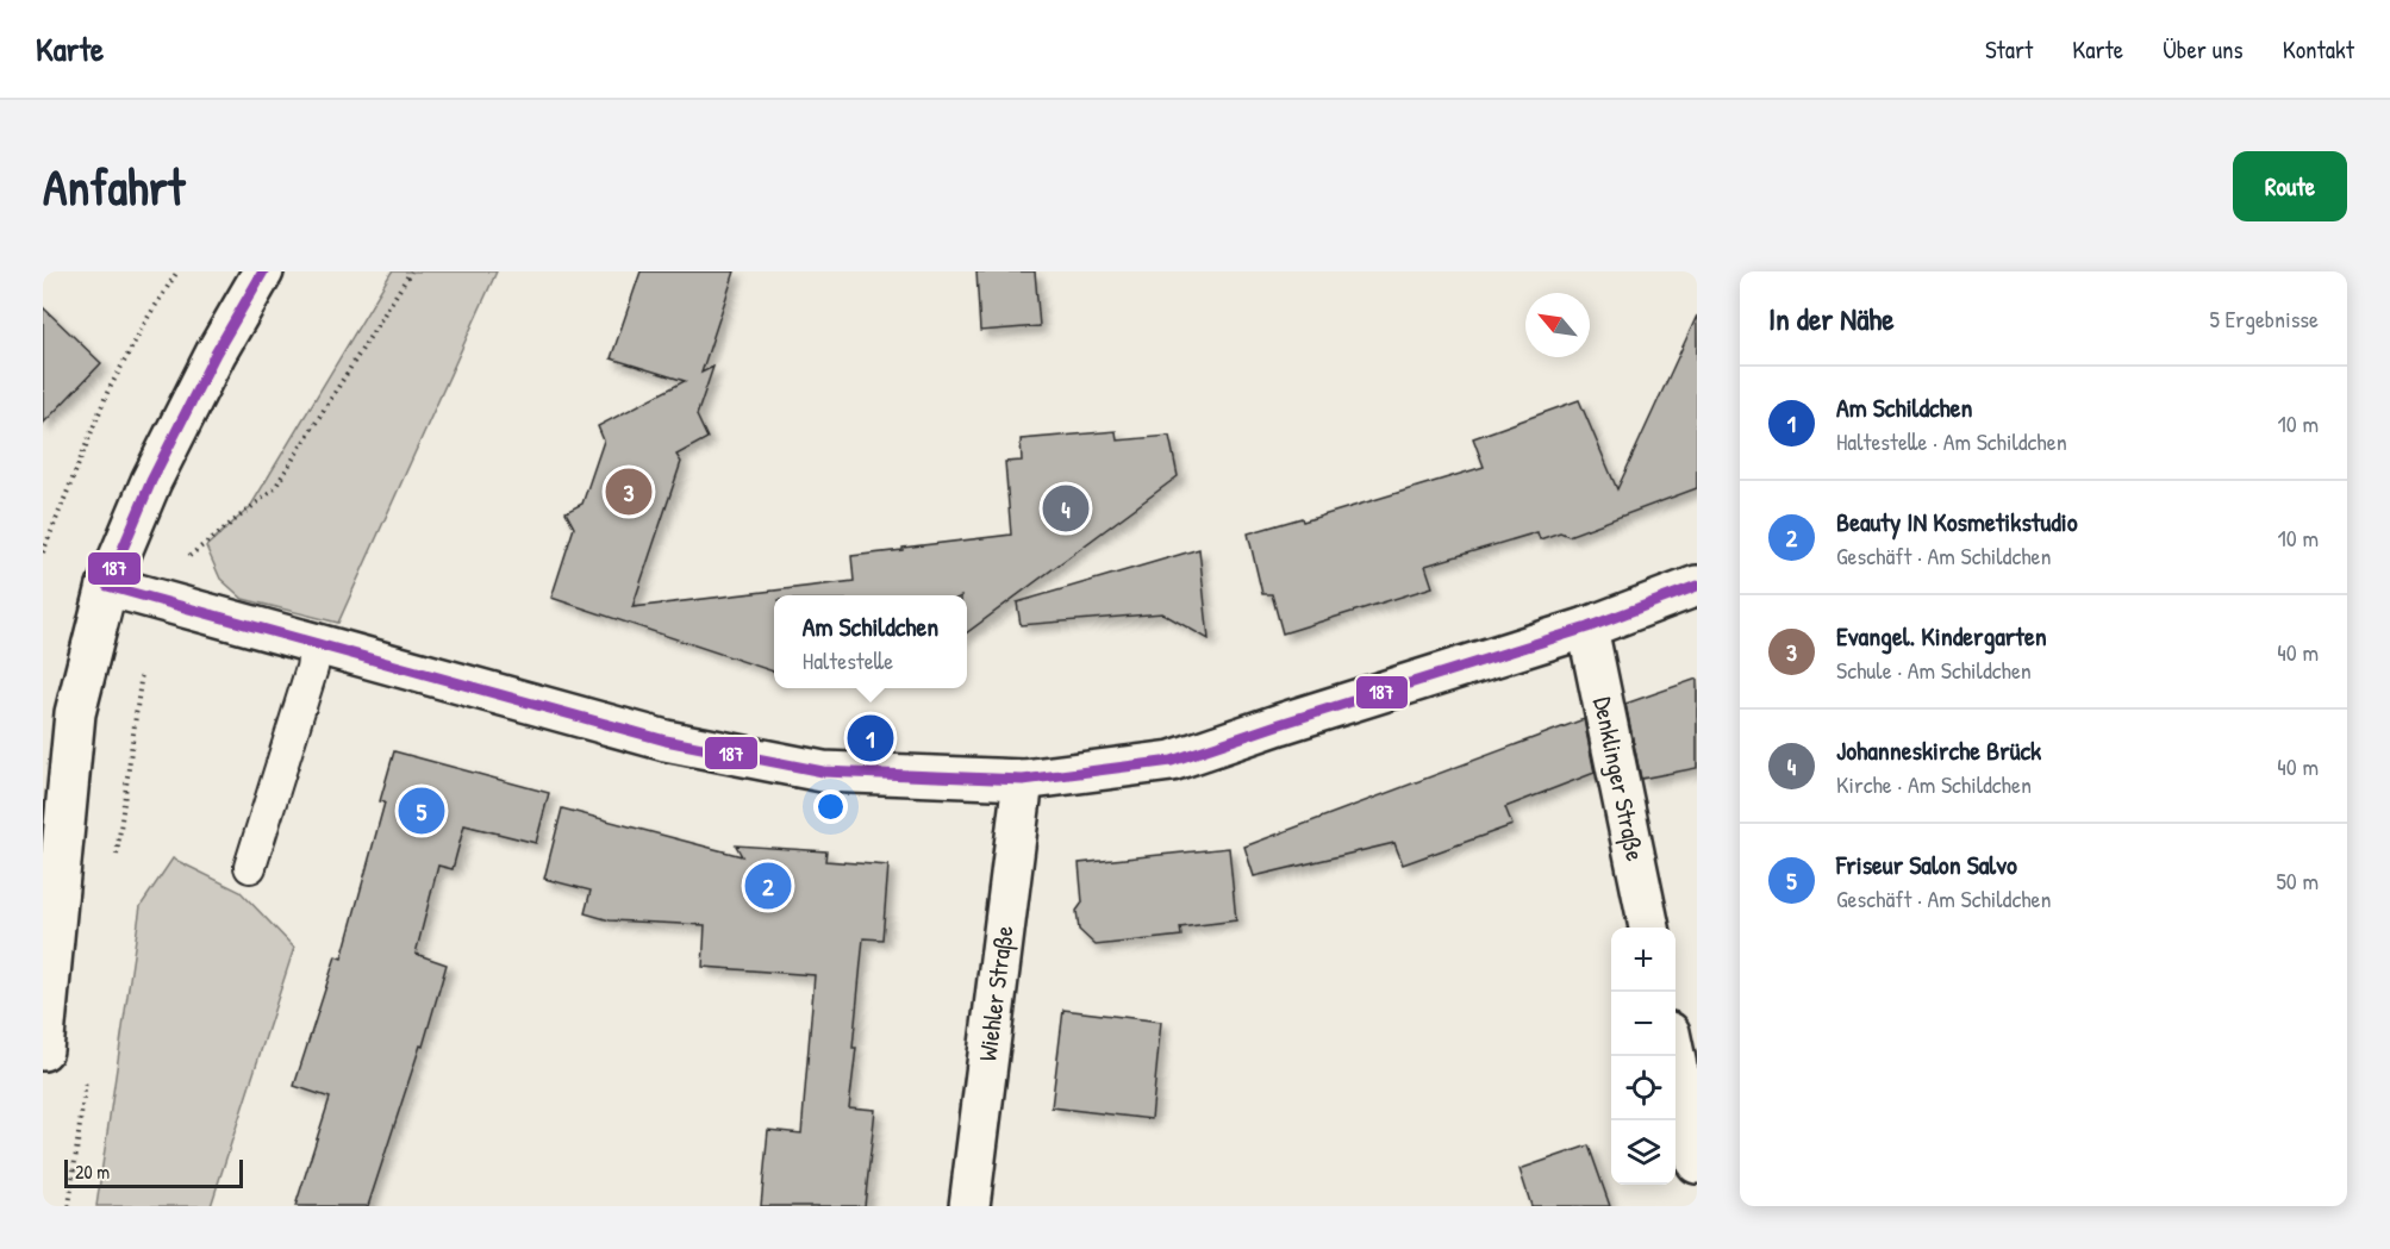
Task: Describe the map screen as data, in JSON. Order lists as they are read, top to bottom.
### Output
{
  "streets": {
    "street": ["Denklinger Straße", "Wiehler Straße"]
  },
  "lines": ["transit line 187"],
  "scale_bar": "20 m",
  "north": "top left",
  "page": {
    "header": "Karte",
    "nav": [
      "Start",
      "Karte",
      "Über uns",
      "Kontakt"
    ],
    "buttons": "Route",
    "title": "Anfahrt",
    "heading": ["In der Nähe", "5 Ergebnisse"],
    "list": [
      {
        "mark": "1",
        "name": "Am Schildchen",
        "note": "Haltestelle · Am Schildchen",
        "value": "10 m"
      },
      {
        "mark": "2",
        "name": "Beauty IN Kosmetikstudio",
        "note": "Geschäft · Am Schildchen",
        "value": "10 m"
      },
      {
        "mark": "3",
        "name": "Evangel. Kindergarten",
        "note": "Schule · Am Schildchen",
        "value": "40 m"
      },
      {
        "mark": "4",
        "name": "Johanneskirche Brück",
        "note": "Kirche · Am Schildchen",
        "value": "40 m"
      },
      {
        "mark": "5",
        "name": "Friseur Salon Salvo",
        "note": "Geschäft · Am Schildchen",
        "value": "50 m"
      }
    ],
    "pins": [
      "3",
      "4",
      "1",
      "5",
      "2"
    ],
    "popup": ["Am Schildchen", "Haltestelle"],
    "map_buttons": ["+", "−"],
    "scale": "20 m"
  }
}
